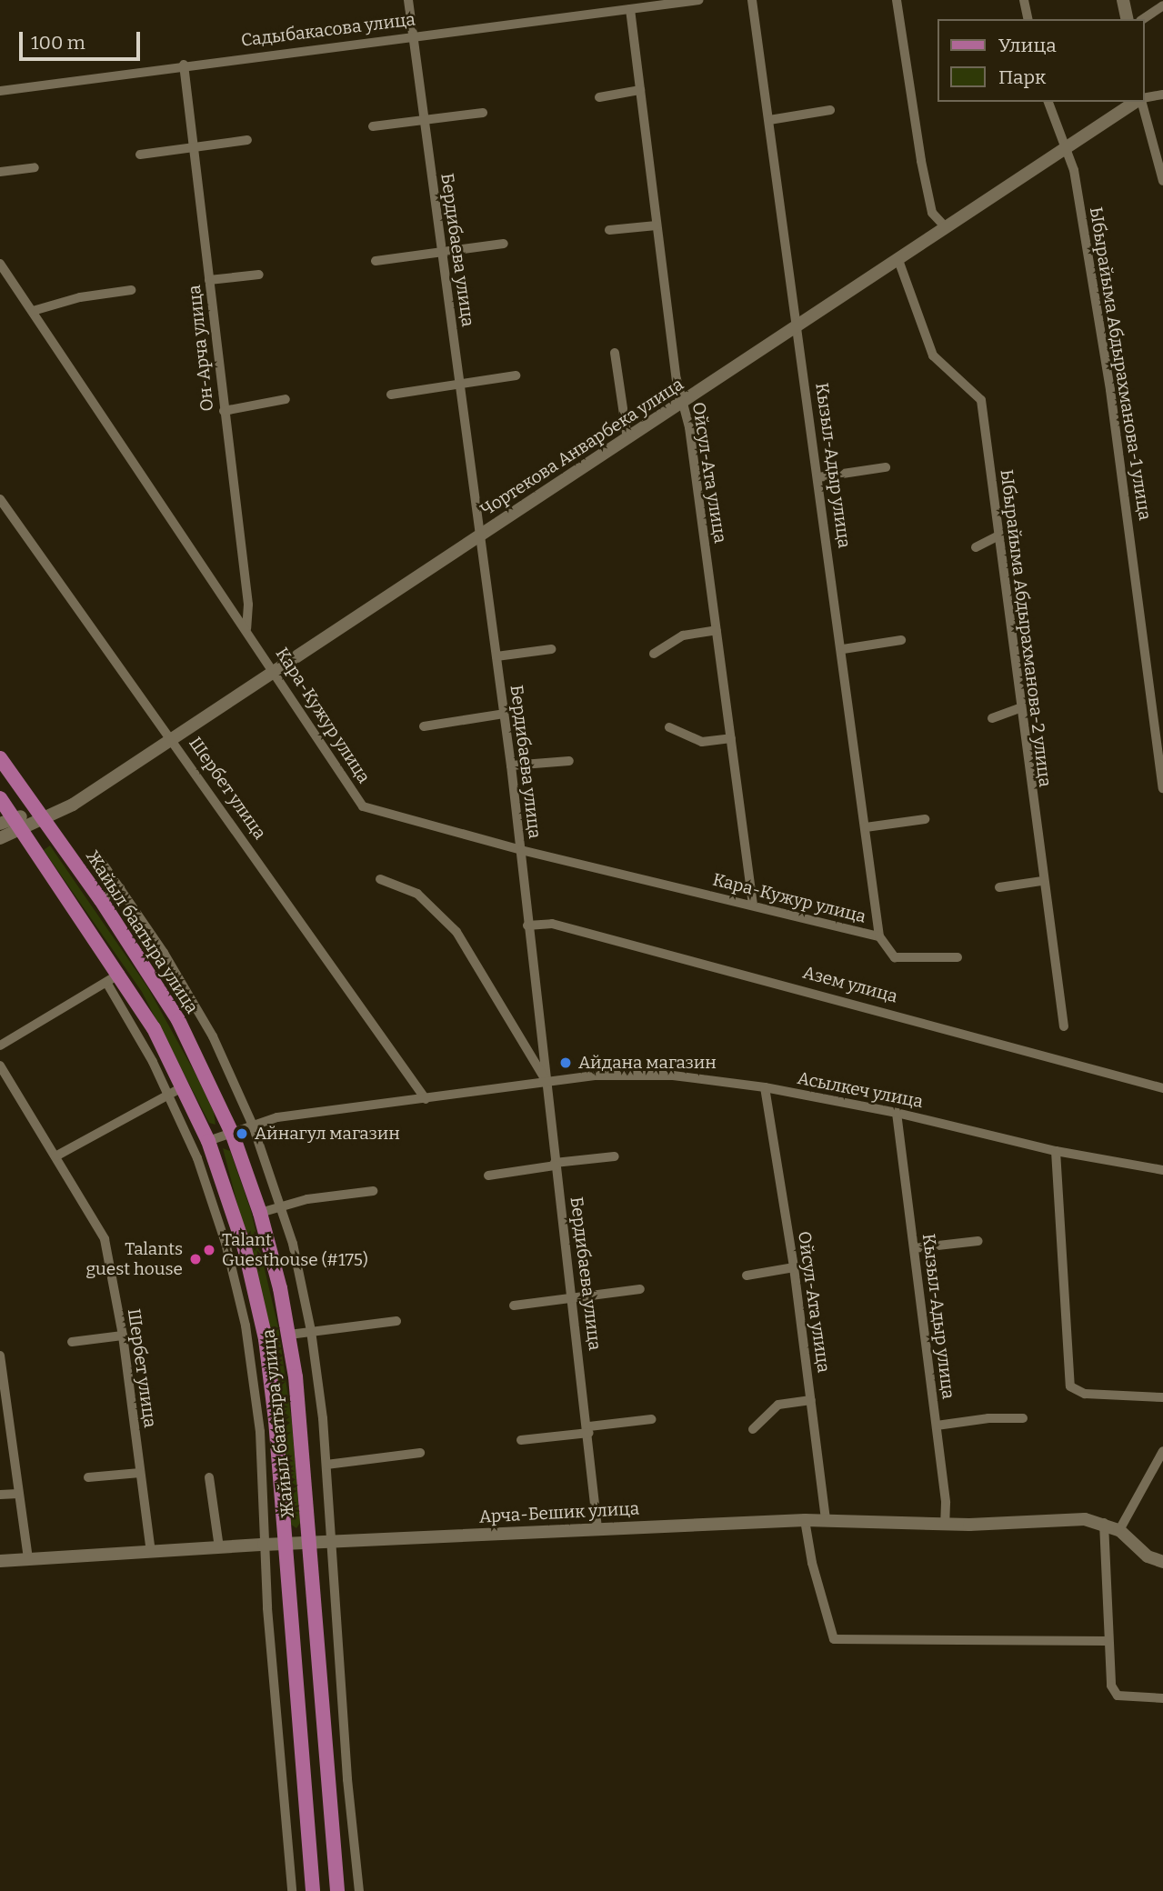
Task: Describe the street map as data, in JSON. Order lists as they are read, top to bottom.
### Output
{
  "streets": {
    "main road": ["Жайыл баатыра улица"],
    "street": [
      "Садыбакасова улица",
      "Бердибаева улица",
      "Он-Арча улица",
      "Ыбырайыма Абдырахманова-1 улица",
      "Чортекова Анварбека улица",
      "Кызыл-Адыр улица",
      "Ойсул-Ата улица",
      "Ыбырайыма Абдырахманова-2 улица",
      "Кара-Кужур улица",
      "Шербет улица",
      "Азем улица",
      "Асылкеч улица",
      "Арча-Бешик улица"
    ]
  },
  "crossings": [
    ["Садыбакасова улица", "Бердибаева улица"],
    ["Садыбакасова улица", "Он-Арча улица"],
    ["Садыбакасова улица", "Ойсул-Ата улица"],
    ["Бердибаева улица", "Чортекова Анварбека улица"],
    ["Бердибаева улица", "Кара-Кужур улица"],
    ["Бердибаева улица", "Азем улица"],
    ["Бердибаева улица", "Асылкеч улица"],
    ["Бердибаева улица", "Арча-Бешик улица"],
    ["Он-Арча улица", "Кара-Кужур улица"],
    ["Ыбырайыма Абдырахманова-1 улица", "Чортекова Анварбека улица"],
    ["Чортекова Анварбека улица", "Кызыл-Адыр улица"],
    ["Чортекова Анварбека улица", "Ойсул-Ата улица"],
    ["Чортекова Анварбека улица", "Ыбырайыма Абдырахманова-2 улица"],
    ["Чортекова Анварбека улица", "Кара-Кужур улица"],
    ["Чортекова Анварбека улица", "Шербет улица"],
    ["Чортекова Анварбека улица", "Жайыл баатыра улица"],
    ["Кызыл-Адыр улица", "Кара-Кужур улица"],
    ["Кызыл-Адыр улица", "Асылкеч улица"],
    ["Кызыл-Адыр улица", "Арча-Бешик улица"],
    ["Ойсул-Ата улица", "Кара-Кужур улица"],
    ["Ойсул-Ата улица", "Асылкеч улица"],
    ["Ойсул-Ата улица", "Арча-Бешик улица"],
    ["Шербет улица", "Асылкеч улица"],
    ["Шербет улица", "Арча-Бешик улица"],
    ["Жайыл баатыра улица", "Асылкеч улица"],
    ["Жайыл баатыра улица", "Арча-Бешик улица"]
  ],
  "places": [
    "Айдана магазин",
    "Айнагул магазин",
    "Talant Guesthouse (#175)",
    "Talants guest house"
  ],
  "legend": ["Улица", "Парк"],
  "scale_bar": "100 m"
}
